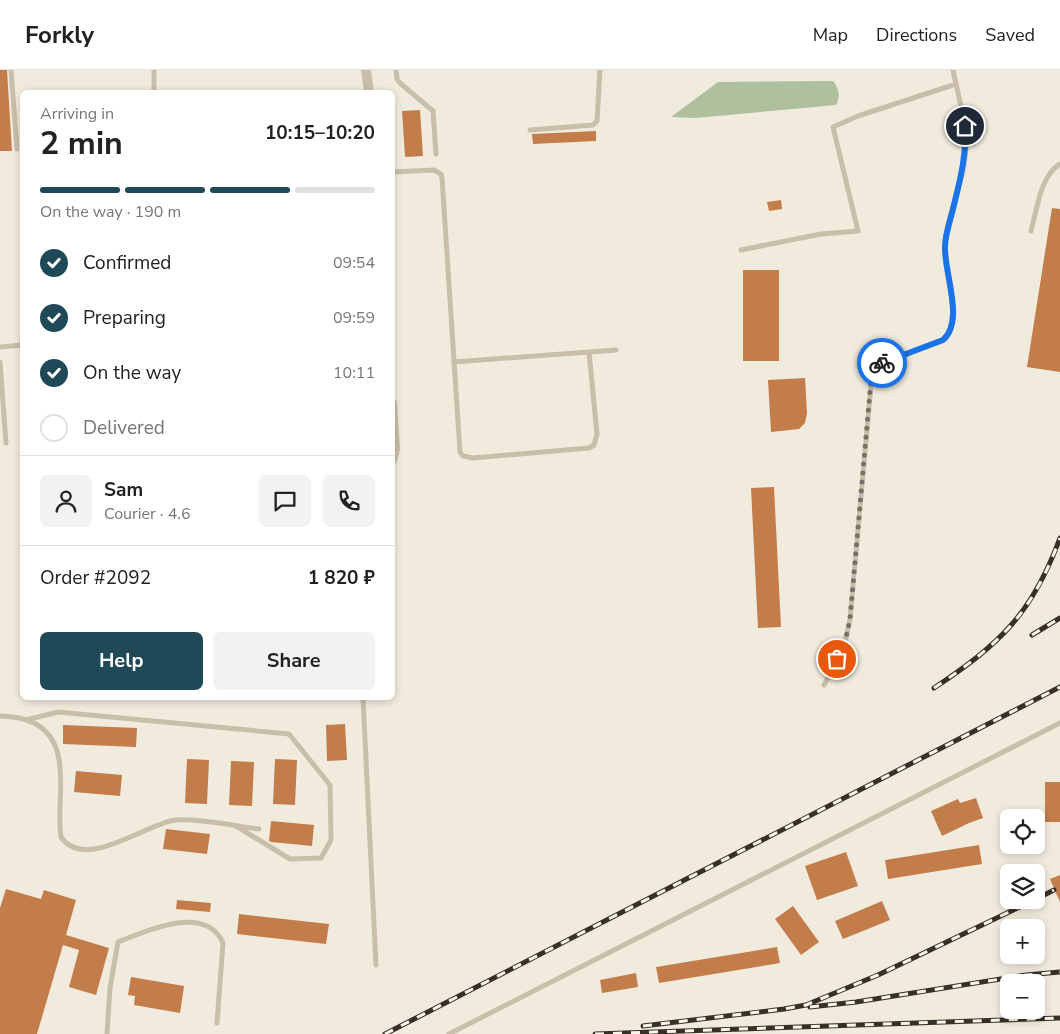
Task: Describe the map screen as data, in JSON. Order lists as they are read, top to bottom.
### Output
{
  "page": {
    "header": "Forkly",
    "nav": ["Map", "Directions", "Saved"],
    "heading": ["2 min", "Arriving in", "10:15–10:20"],
    "panel": [
      "Sam",
      "Courier · 4.6",
      "Order #2092",
      "1 820 ₽"
    ],
    "bar": "On the way · 190 m",
    "list": [
      ["Confirmed", "09:54"],
      ["Preparing", "09:59"],
      ["On the way", "10:11"],
      "Delivered"
    ],
    "buttons": ["Help", "Share"],
    "map_buttons": ["+", "−"]
  }
}
